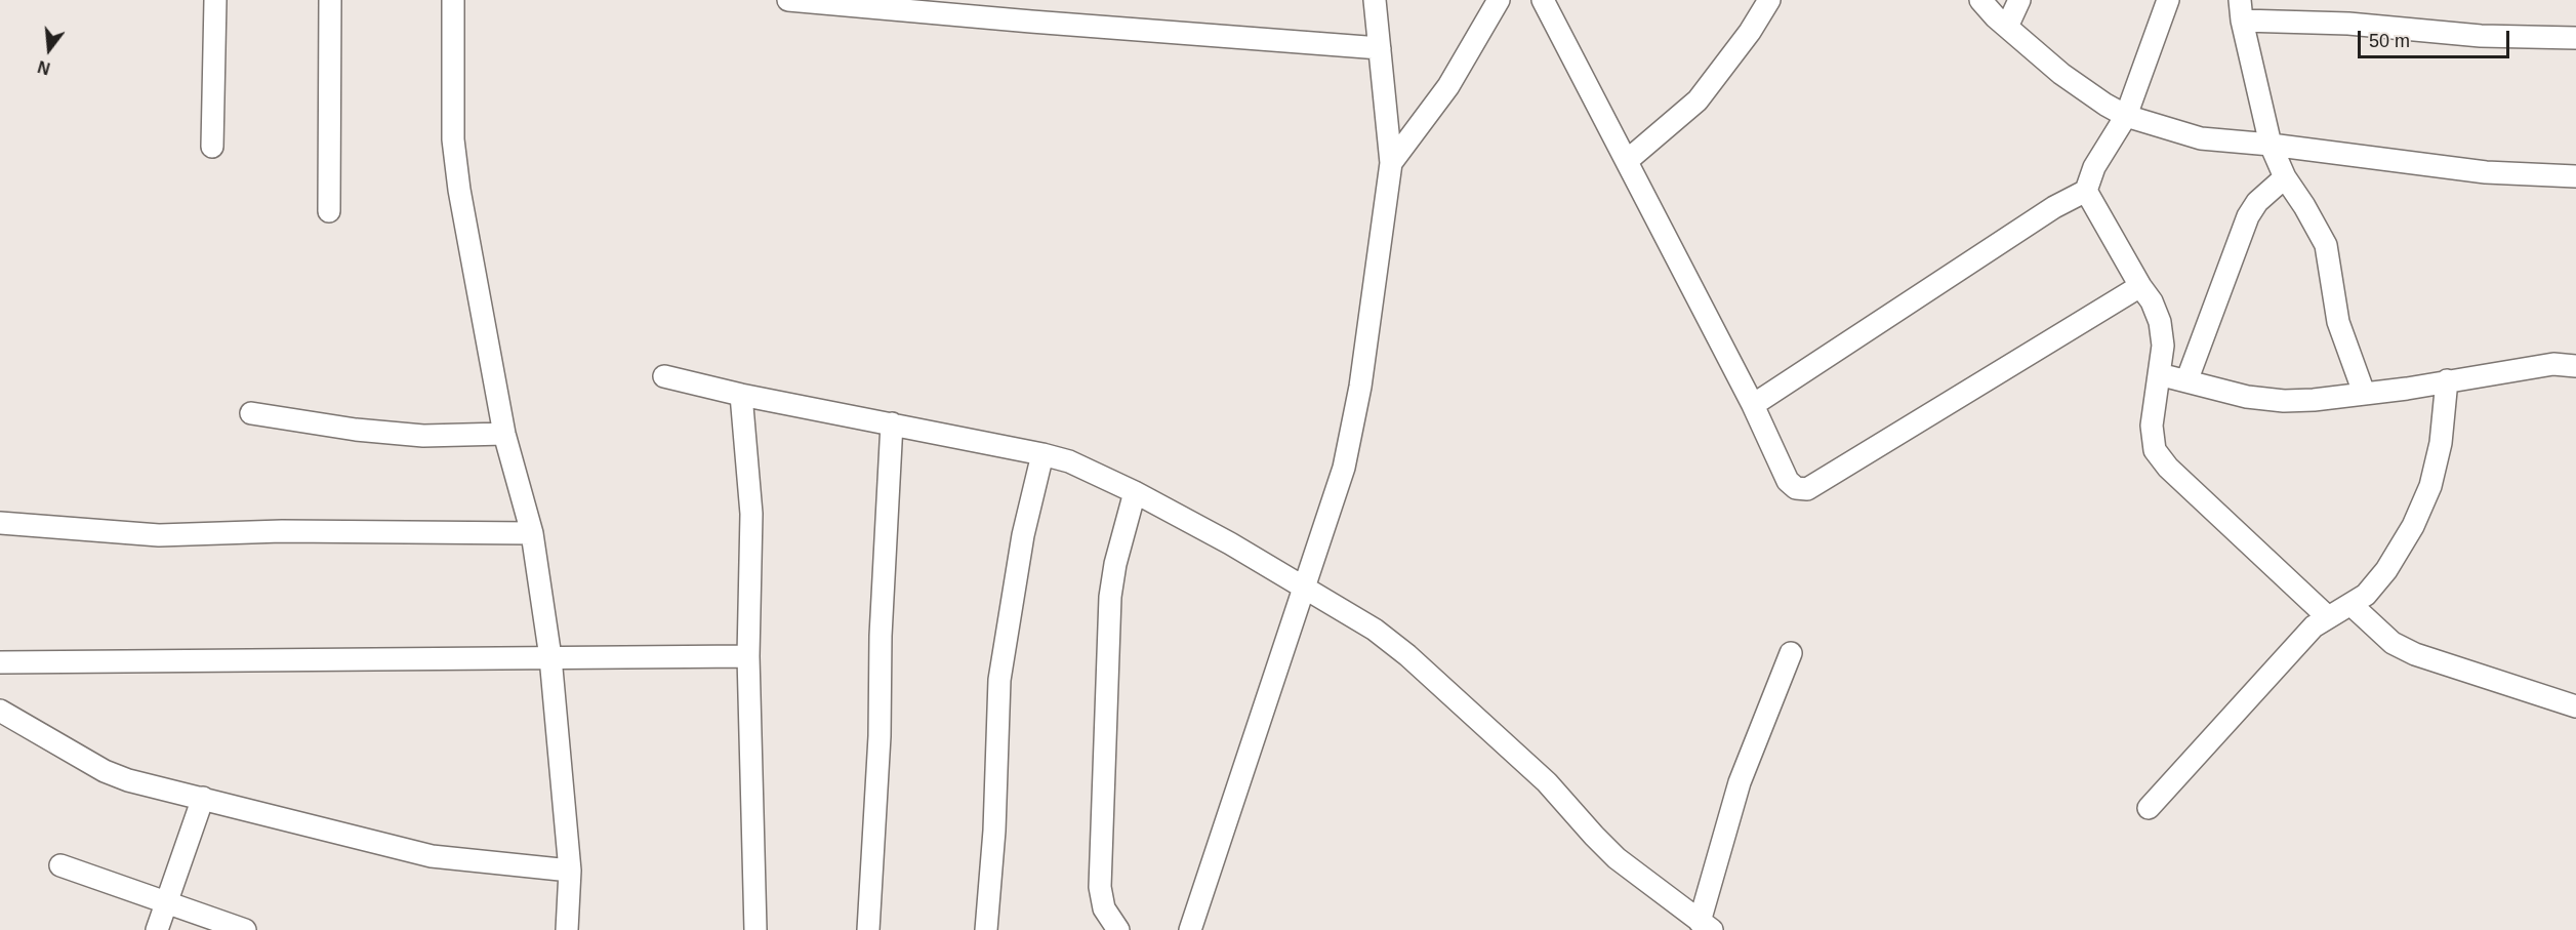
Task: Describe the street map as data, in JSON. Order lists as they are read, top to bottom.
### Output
{
  "scale_bar": "50 m",
  "north": "bottom"
}
